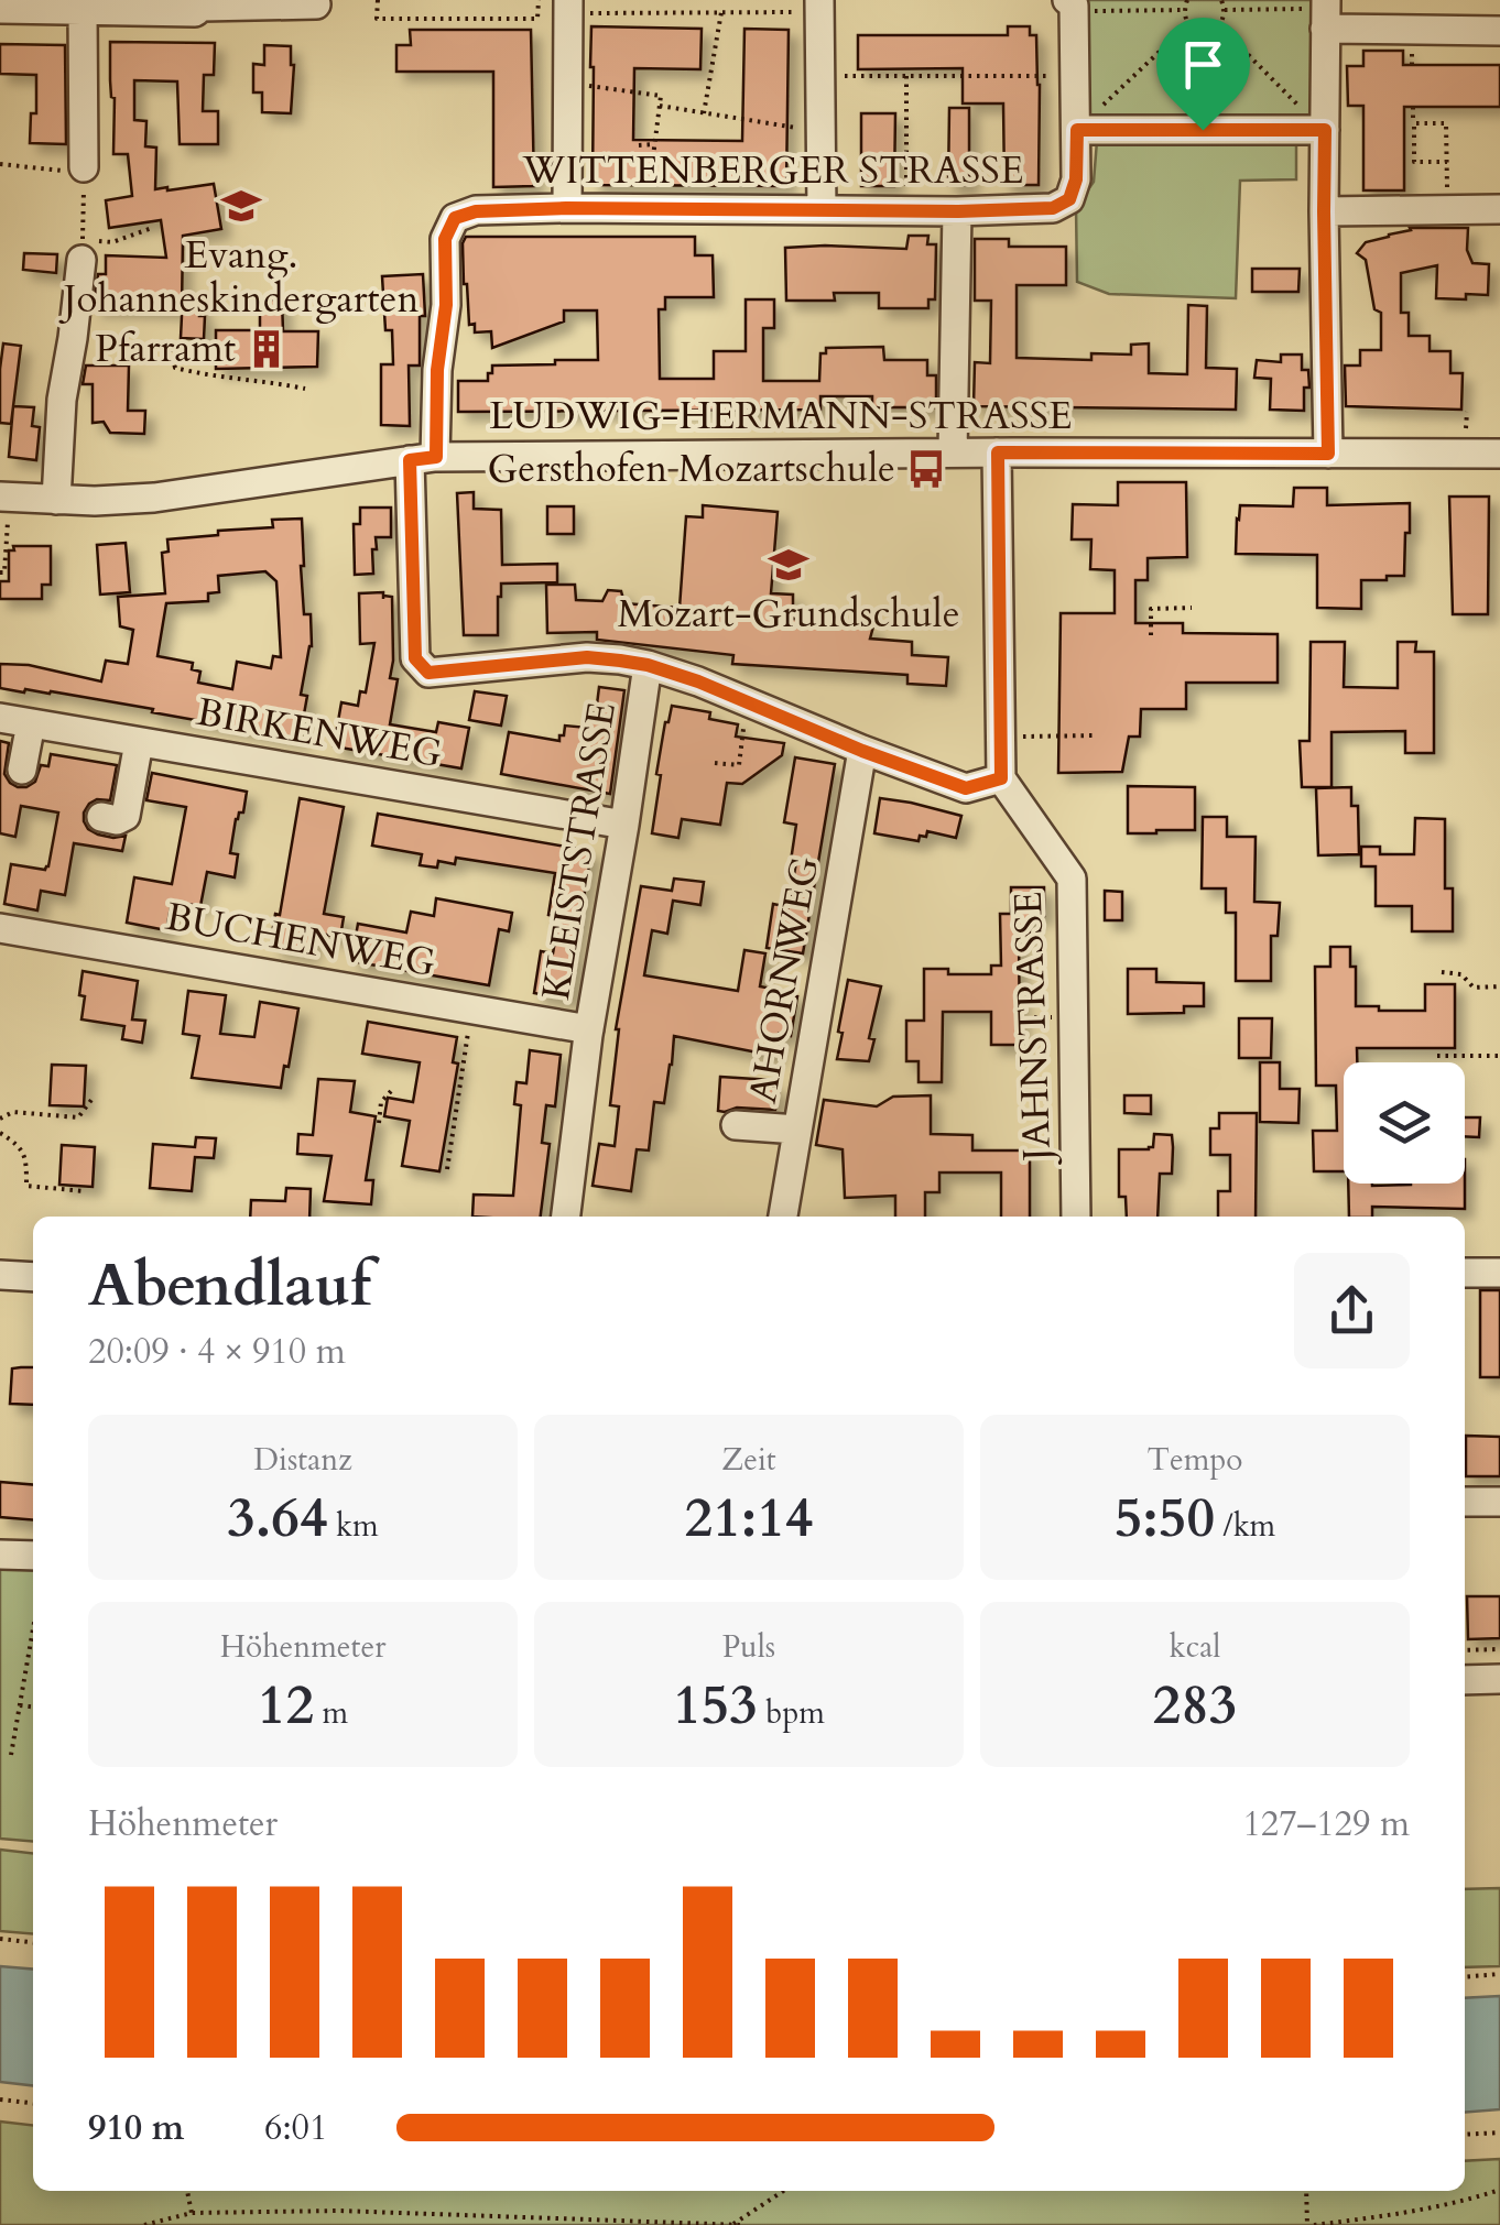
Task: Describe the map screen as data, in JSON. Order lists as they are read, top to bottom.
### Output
{
  "streets": {
    "street": [
      "WITTENBERGER STRASSE",
      "LUDWIG-HERMANN-STRASSE",
      "BIRKENWEG",
      "KLEISTSTRASSE",
      "BUCHENWEG",
      "AHORNWEG",
      "JAHNSTRASSE"
    ]
  },
  "crossings": [
    ["WITTENBERGER STRASSE", "LUDWIG-HERMANN-STRASSE"],
    ["WITTENBERGER STRASSE", "KLEISTSTRASSE"],
    ["LUDWIG-HERMANN-STRASSE", "KLEISTSTRASSE"],
    ["BIRKENWEG", "KLEISTSTRASSE"],
    ["KLEISTSTRASSE", "BUCHENWEG"]
  ],
  "places": {
    "school or university": ["Evang. Johanneskindergarten", "Mozart-Grundschule"],
    "building": ["Pfarramt"],
    "bus stop": ["Gersthofen Mozartschule"]
  },
  "page": {
    "heading": ["Abendlauf", "20:09 · 4 × 910 m"],
    "stats": [
      ["Distanz", "3.64 km"],
      ["Zeit", "21:14"],
      ["Tempo", "5:50 /km"],
      ["Höhenmeter", "12 m"],
      ["Puls", "153 bpm"],
      ["kcal", "283"]
    ],
    "chart": ["Höhenmeter", "127–129 m"],
    "list": [
      {
        "name": "910 m",
        "note": "6:01"
      }
    ]
  }
}
